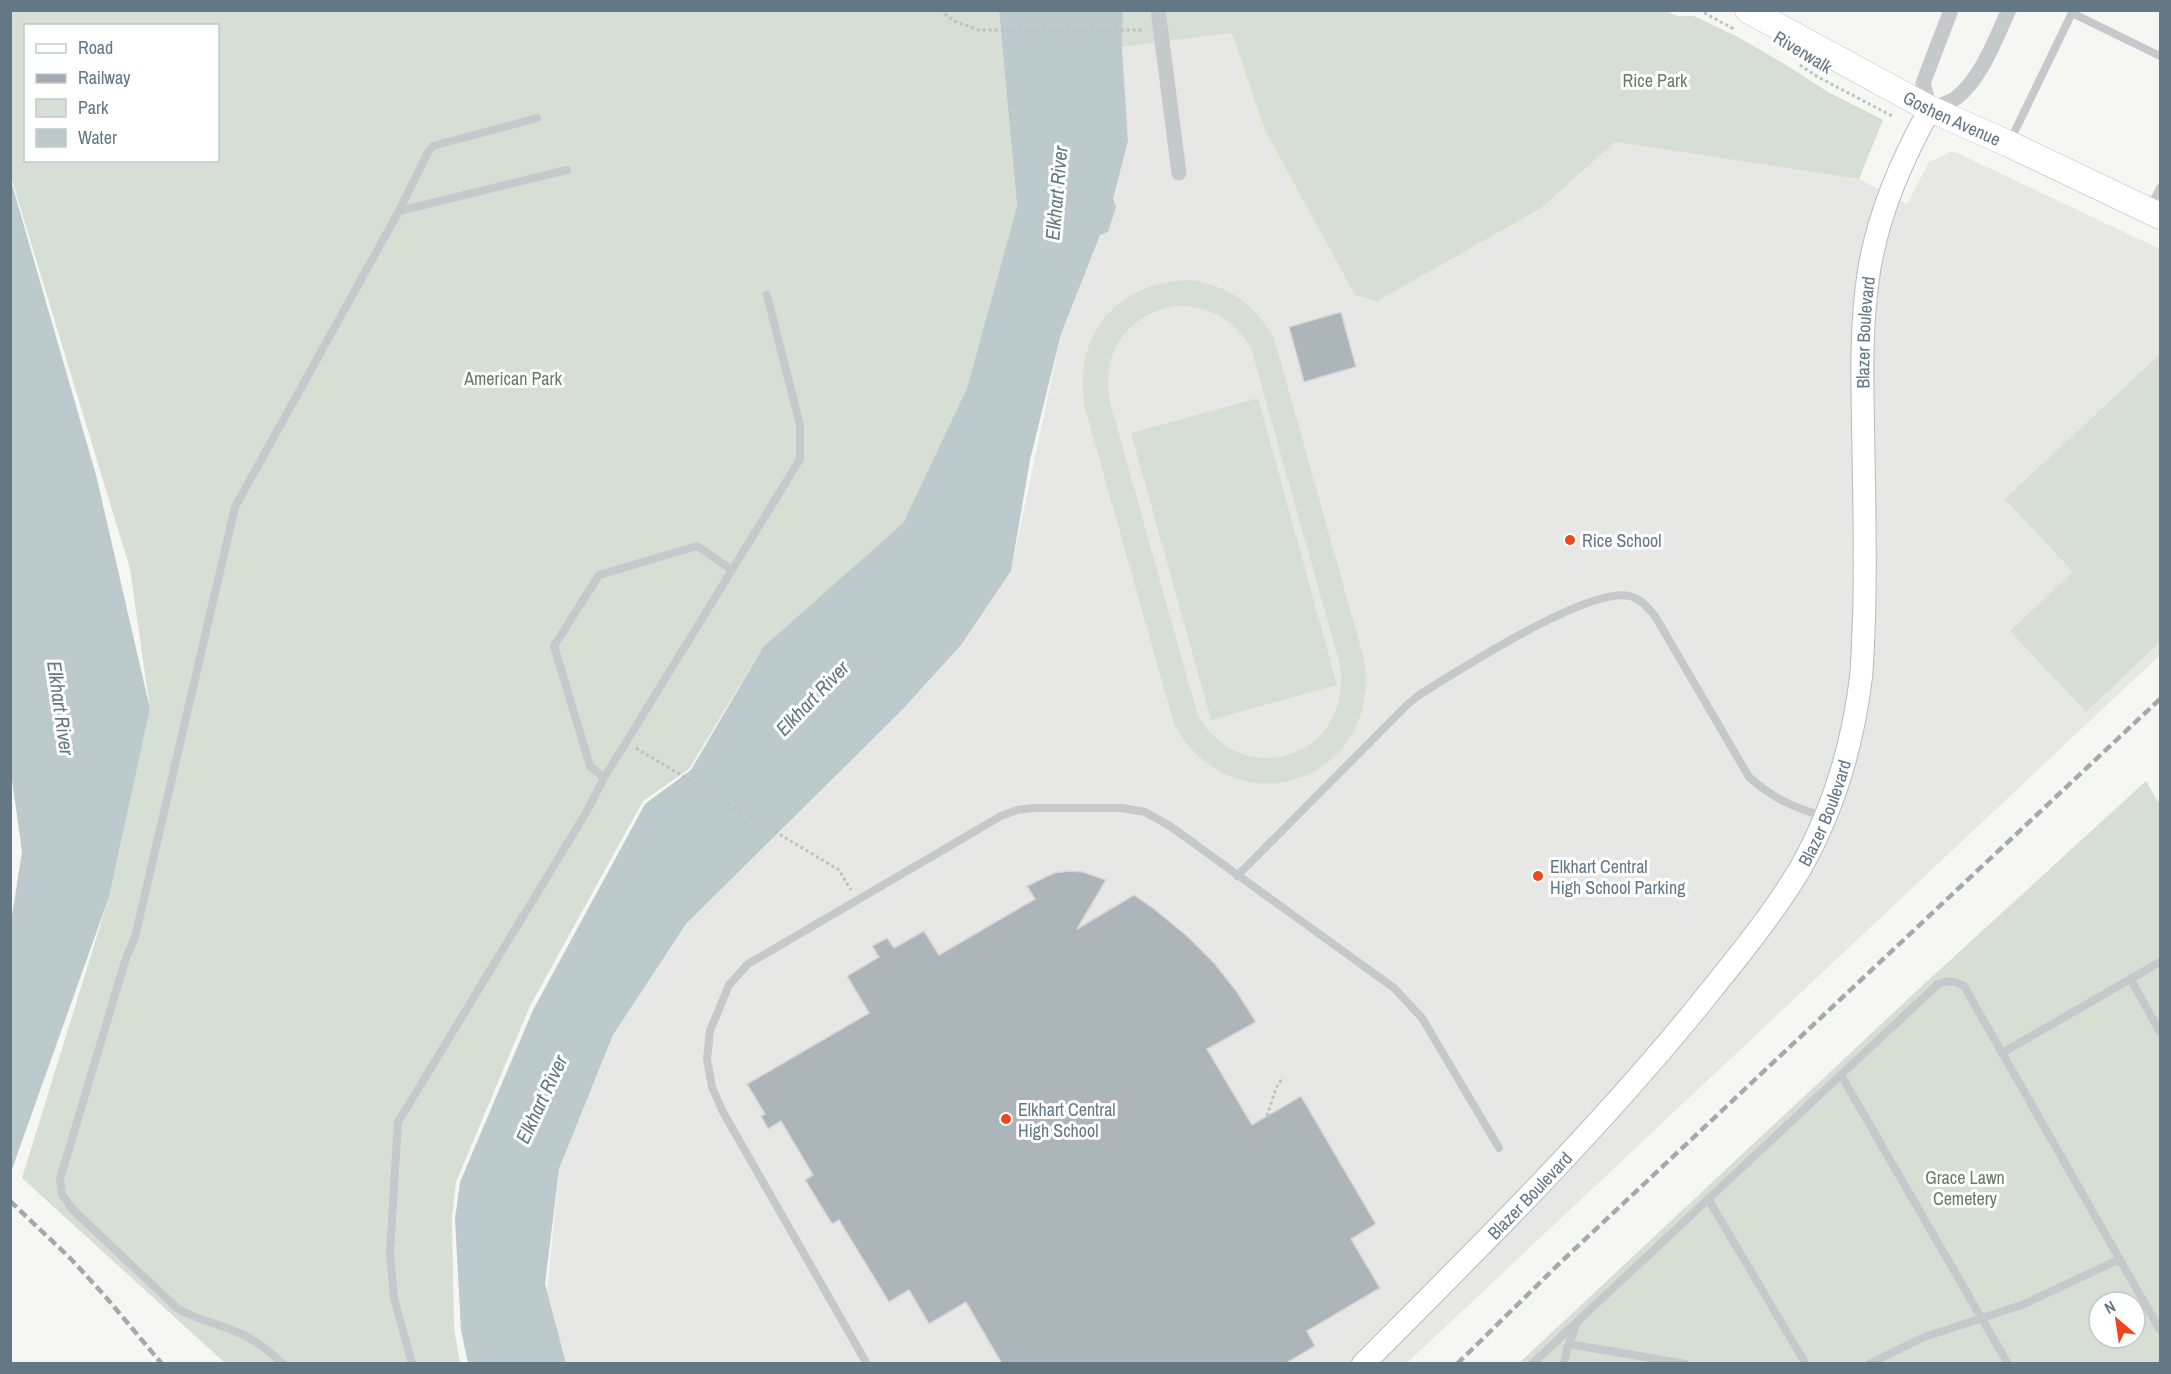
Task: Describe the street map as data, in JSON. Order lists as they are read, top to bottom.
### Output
{
  "streets": {
    "main road": ["Goshen Avenue", "Blazer Boulevard"],
    "path": ["Riverwalk"]
  },
  "crossings": [
    ["Goshen Avenue", "Blazer Boulevard"]
  ],
  "water": ["Elkhart River"],
  "parks": ["Rice Park", "American Park", "Grace Lawn Cemetery"],
  "places": ["Rice School", "Elkhart Central High School Parking", "Elkhart Central High School"],
  "legend": [
    "Road",
    "Railway",
    "Park",
    "Water"
  ],
  "north": "top left"
}
